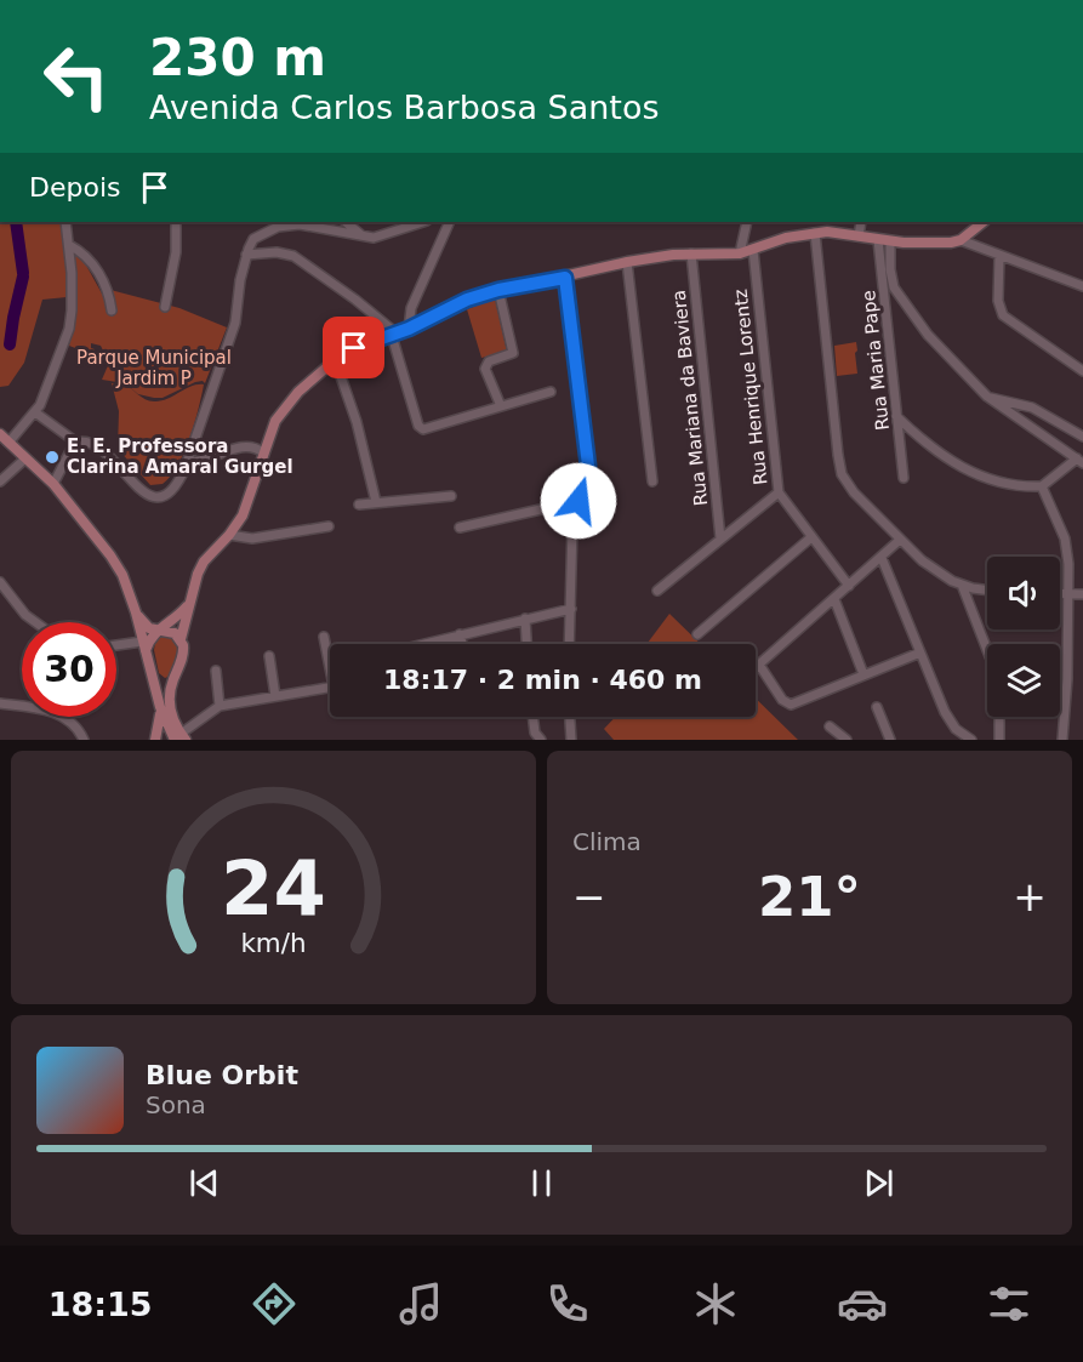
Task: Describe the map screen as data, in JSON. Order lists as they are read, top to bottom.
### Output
{
  "streets": {
    "street": ["Rua Maria Pape", "Rua Henrique Lorentz", "Rua Mariana da Baviera"]
  },
  "parks": ["Parque Municipal Jardim P"],
  "places": ["E. E. Professora Clarina Amaral Gurgel"],
  "page": {
    "turn": ["230 m", "Avenida Carlos Barbosa Santos"],
    "then": "Depois",
    "limit": "30",
    "trip": "18:17 · 2 min · 460 m",
    "tile": "Clima",
    "heat": ["−", "21°", "+"],
    "song": ["Blue Orbit", "Sona"],
    "tabs": "18:15",
    "gauge": ["24", "km/h"]
  }
}
